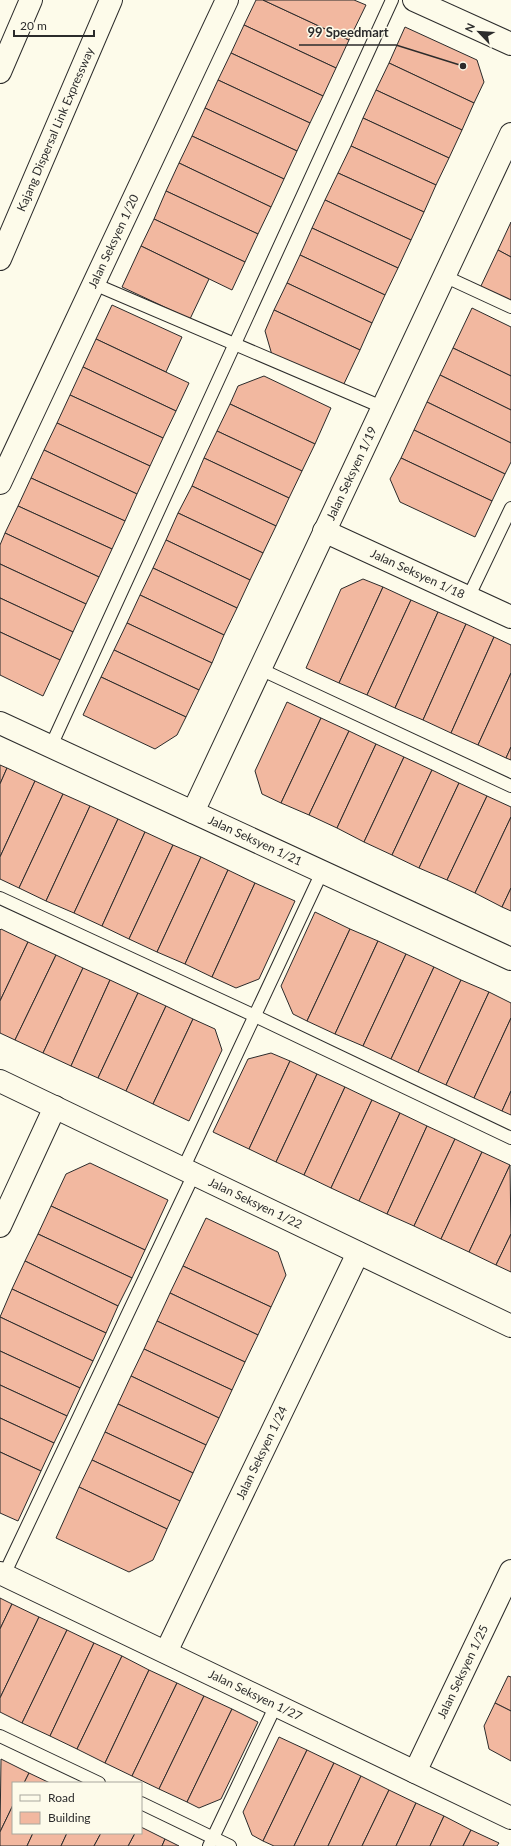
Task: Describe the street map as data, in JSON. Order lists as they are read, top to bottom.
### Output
{
  "streets": {
    "main road": [
      "Kajang Dispersal Link Expressway",
      "Jalan Seksyen 1/20",
      "Jalan Seksyen 1/19",
      "Jalan Seksyen 1/18",
      "Jalan Seksyen 1/21",
      "Jalan Seksyen 1/22",
      "Jalan Seksyen 1/24",
      "Jalan Seksyen 1/25",
      "Jalan Seksyen 1/27"
    ]
  },
  "crossings": [
    ["Jalan Seksyen 1/19", "Jalan Seksyen 1/18"],
    ["Jalan Seksyen 1/19", "Jalan Seksyen 1/21"],
    ["Jalan Seksyen 1/22", "Jalan Seksyen 1/24"],
    ["Jalan Seksyen 1/24", "Jalan Seksyen 1/27"],
    ["Jalan Seksyen 1/25", "Jalan Seksyen 1/27"]
  ],
  "places": ["99 Speedmart"],
  "legend": ["Road", "Building"],
  "scale_bar": "20 m",
  "north": "top left"
}
